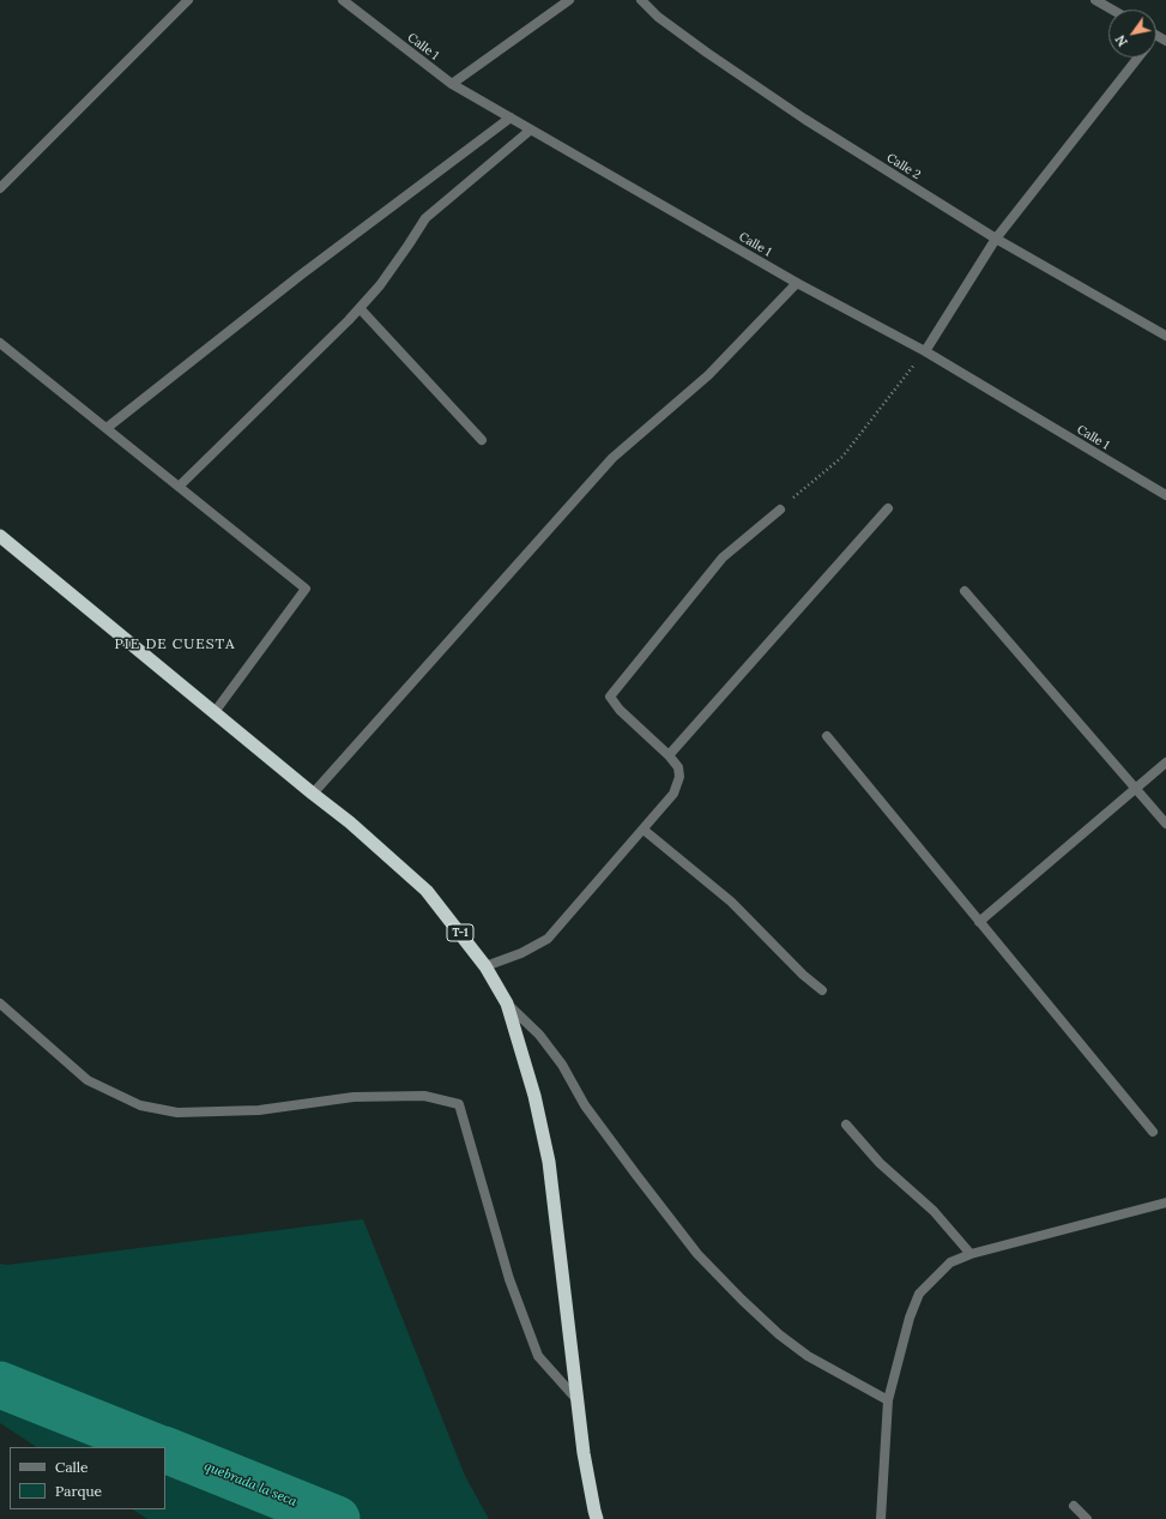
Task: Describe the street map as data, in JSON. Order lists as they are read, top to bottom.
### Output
{
  "streets": {
    "highway": ["T-1"],
    "street": ["Calle 1", "Calle 2"]
  },
  "districts": ["PIE DE CUESTA"],
  "water": ["quebrada la seca"],
  "legend": ["Calle", "Parque"],
  "north": "bottom left"
}
